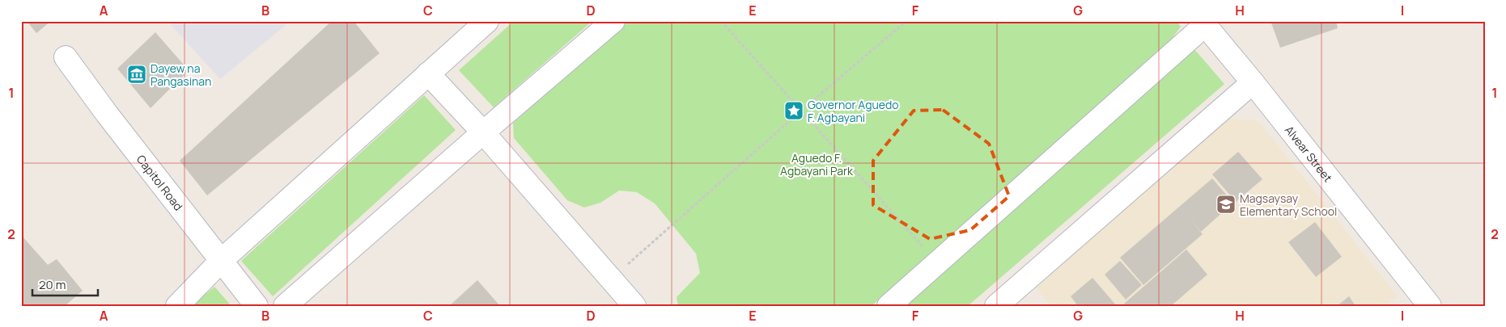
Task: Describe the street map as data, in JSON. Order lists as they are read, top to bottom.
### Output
{
  "streets": {
    "street": ["Alvear Street", "Capitol Road"]
  },
  "parks": ["Aguedo F. Agbayani Park"],
  "places": {
    "museum": ["Dayew na Pangasinan"],
    "place": ["Governor Aguedo F. Agbayani"],
    "school or university": ["Magsaysay Elementary School"]
  },
  "scale_bar": "20 m",
  "grid": {
    "columns": [
      "A",
      "B",
      "C",
      "D",
      "E",
      "F",
      "G",
      "H",
      "I"
    ],
    "rows": ["1", "2"]
  }
}
